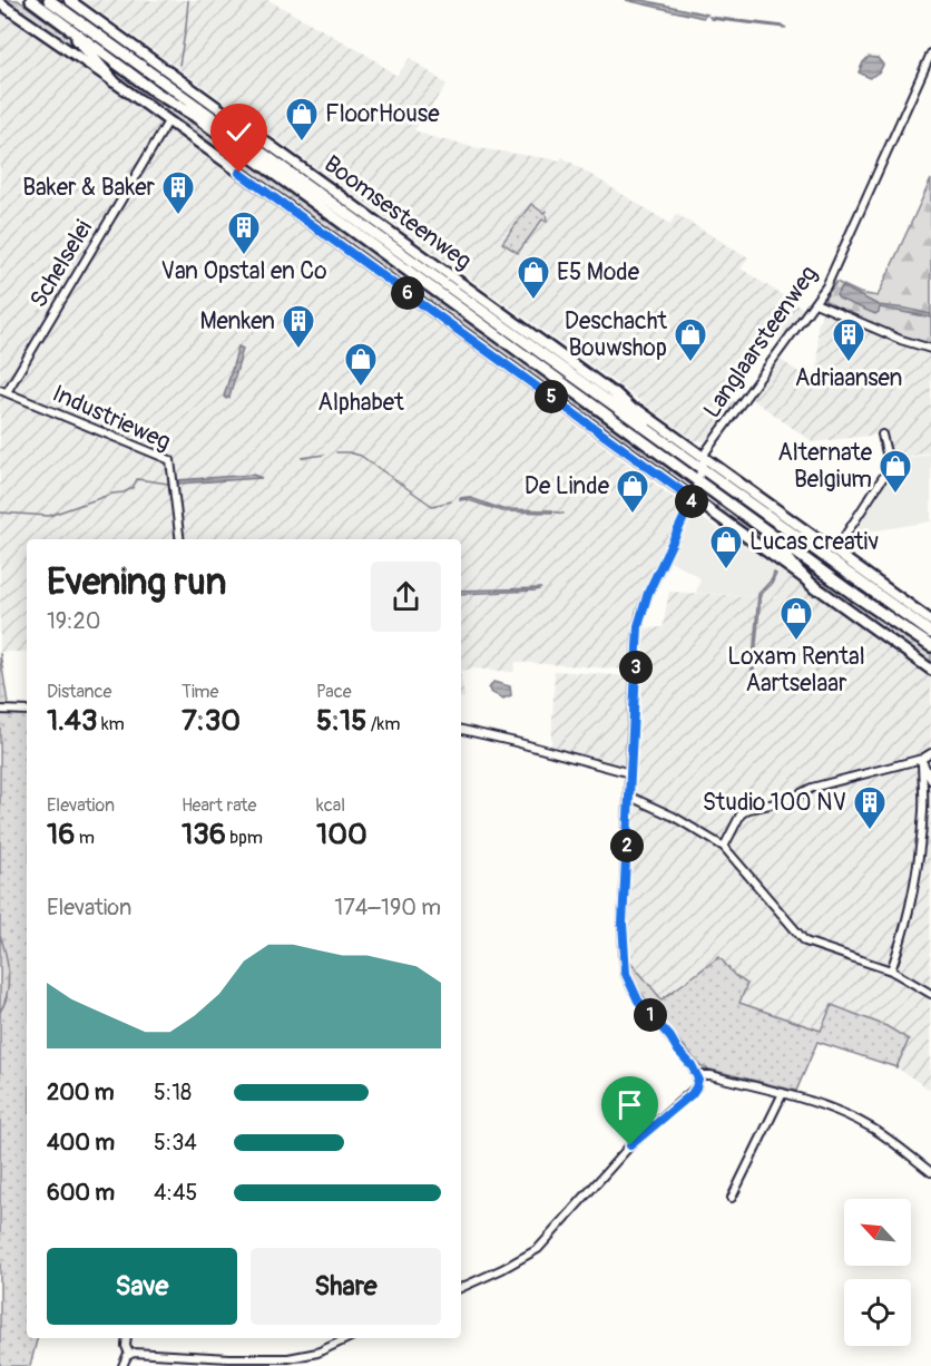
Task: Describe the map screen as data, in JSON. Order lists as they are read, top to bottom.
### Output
{
  "streets": {
    "main road": ["Boomsesteenweg"],
    "street": ["Schelselei", "Langlaarsteenweg", "Industrieweg"]
  },
  "crossings": [
    ["Boomsesteenweg", "Langlaarsteenweg"],
    ["Schelselei", "Industrieweg"]
  ],
  "places": {
    "shop": [
      "FloorHouse",
      "E5 Mode",
      "Deschacht Bouwshop",
      "Alphabet",
      "Alternate Belgium",
      "De Linde",
      "Lucas creativ",
      "Loxam Rental Aartselaar"
    ],
    "building": [
      "Baker & Baker",
      "Van Opstal en Co",
      "Menken",
      "Adriaansen",
      "Studio 100 NV"
    ]
  },
  "north": "top left",
  "page": {
    "pins": [
      "6",
      "5",
      "4",
      "3",
      "2",
      "1"
    ],
    "heading": ["Evening run", "19:20"],
    "stats": [
      ["Distance", "1.43 km"],
      ["Time", "7:30"],
      ["Pace", "5:15 /km"],
      ["Elevation", "16 m"],
      ["Heart rate", "136 bpm"],
      ["kcal", "100"]
    ],
    "chart": ["Elevation", "174–190 m"],
    "list": [
      {
        "name": "200 m",
        "note": "5:18"
      },
      {
        "name": "400 m",
        "note": "5:34"
      },
      {
        "name": "600 m",
        "note": "4:45"
      }
    ],
    "buttons": ["Save", "Share"]
  }
}
